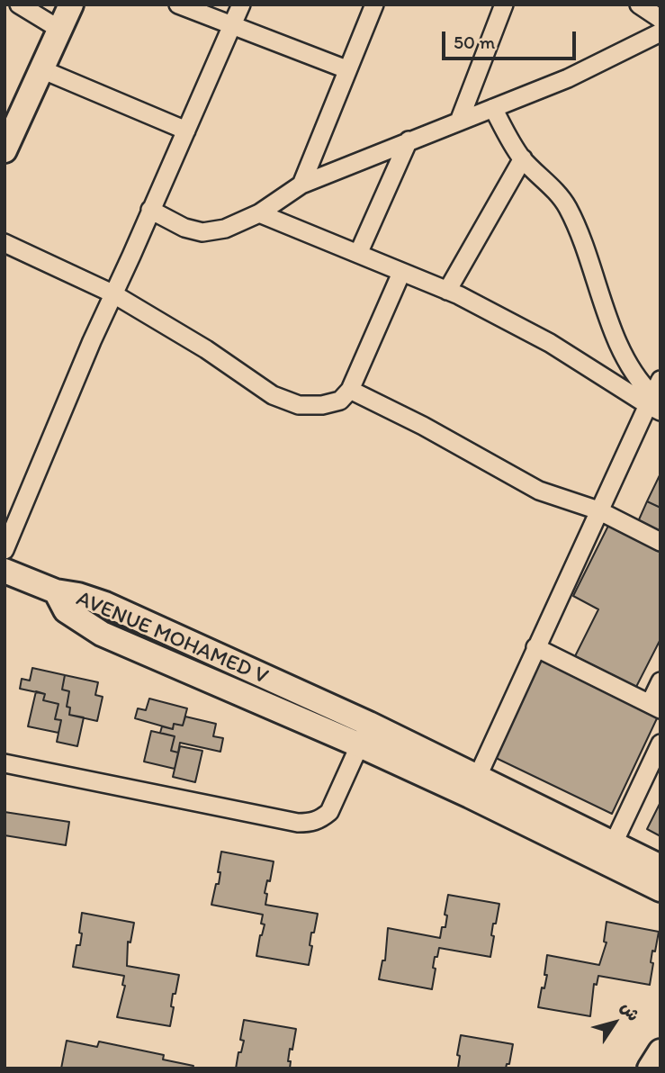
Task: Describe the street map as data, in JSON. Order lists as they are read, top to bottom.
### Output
{
  "streets": {
    "street": ["AVENUE MOHAMED V"]
  },
  "scale_bar": "50 m",
  "north": "top right"
}
